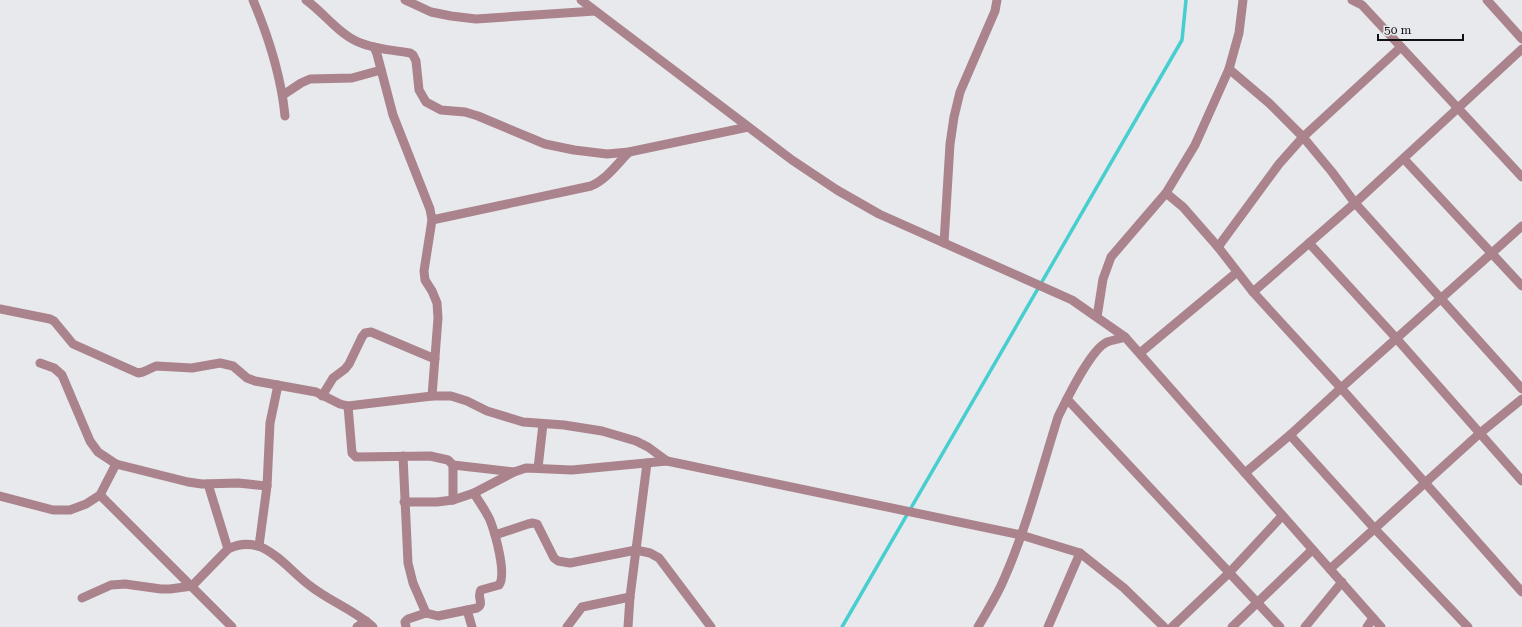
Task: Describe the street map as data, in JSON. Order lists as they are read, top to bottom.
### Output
{
  "scale_bar": "50 m"
}
